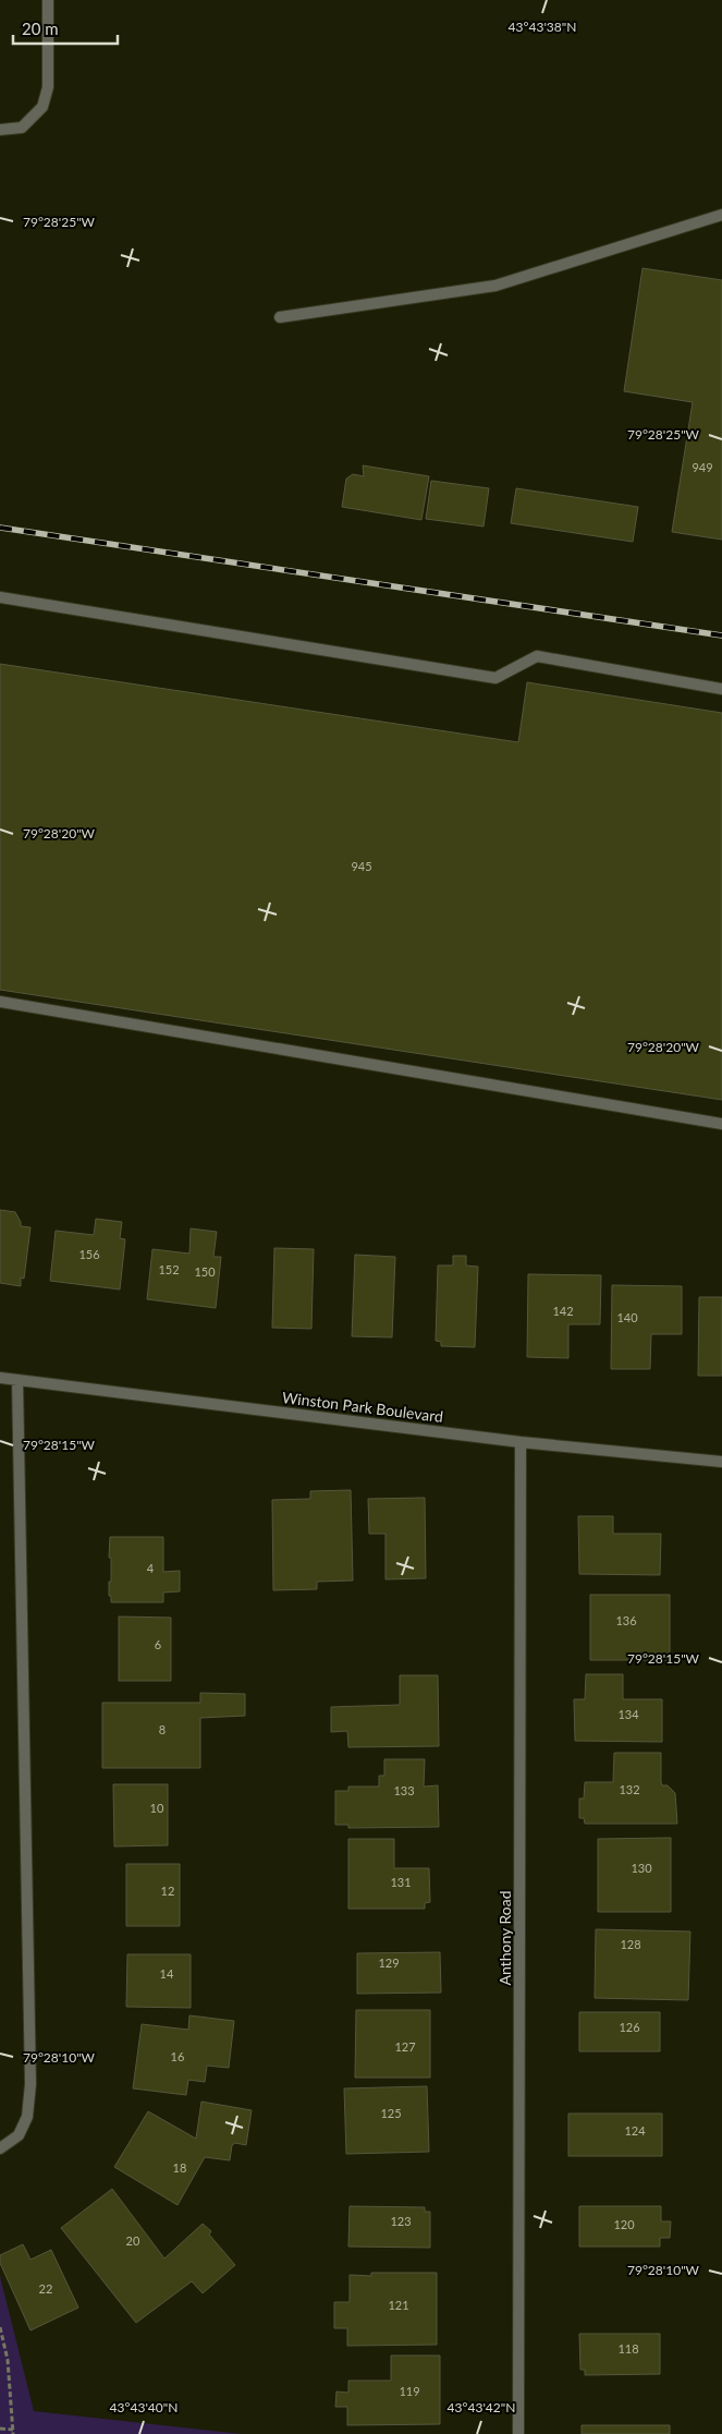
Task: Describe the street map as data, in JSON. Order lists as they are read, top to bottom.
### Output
{
  "streets": {
    "street": ["Winston Park Boulevard", "Anthony Road"]
  },
  "crossings": [
    ["Winston Park Boulevard", "Anthony Road"]
  ],
  "house_numbers": [
    "949",
    "945",
    "156",
    "152",
    "150",
    "142",
    "140",
    "4",
    "136",
    "6",
    "134",
    "8",
    "132",
    "133",
    "10",
    "130",
    "131",
    "12",
    "128",
    "129",
    "14",
    "126",
    "127",
    "16",
    "125",
    "124",
    "18",
    "123",
    "120",
    "20",
    "22",
    "121",
    "118",
    "119"
  ],
  "scale_bar": "20 m",
  "coordinates": [
    "43°43'38\"N",
    "79°28'25\"W",
    "79°28'20\"W",
    "79°28'15\"W",
    "79°28'10\"W",
    "43°43'40\"N",
    "43°43'42\"N"
  ]
}
